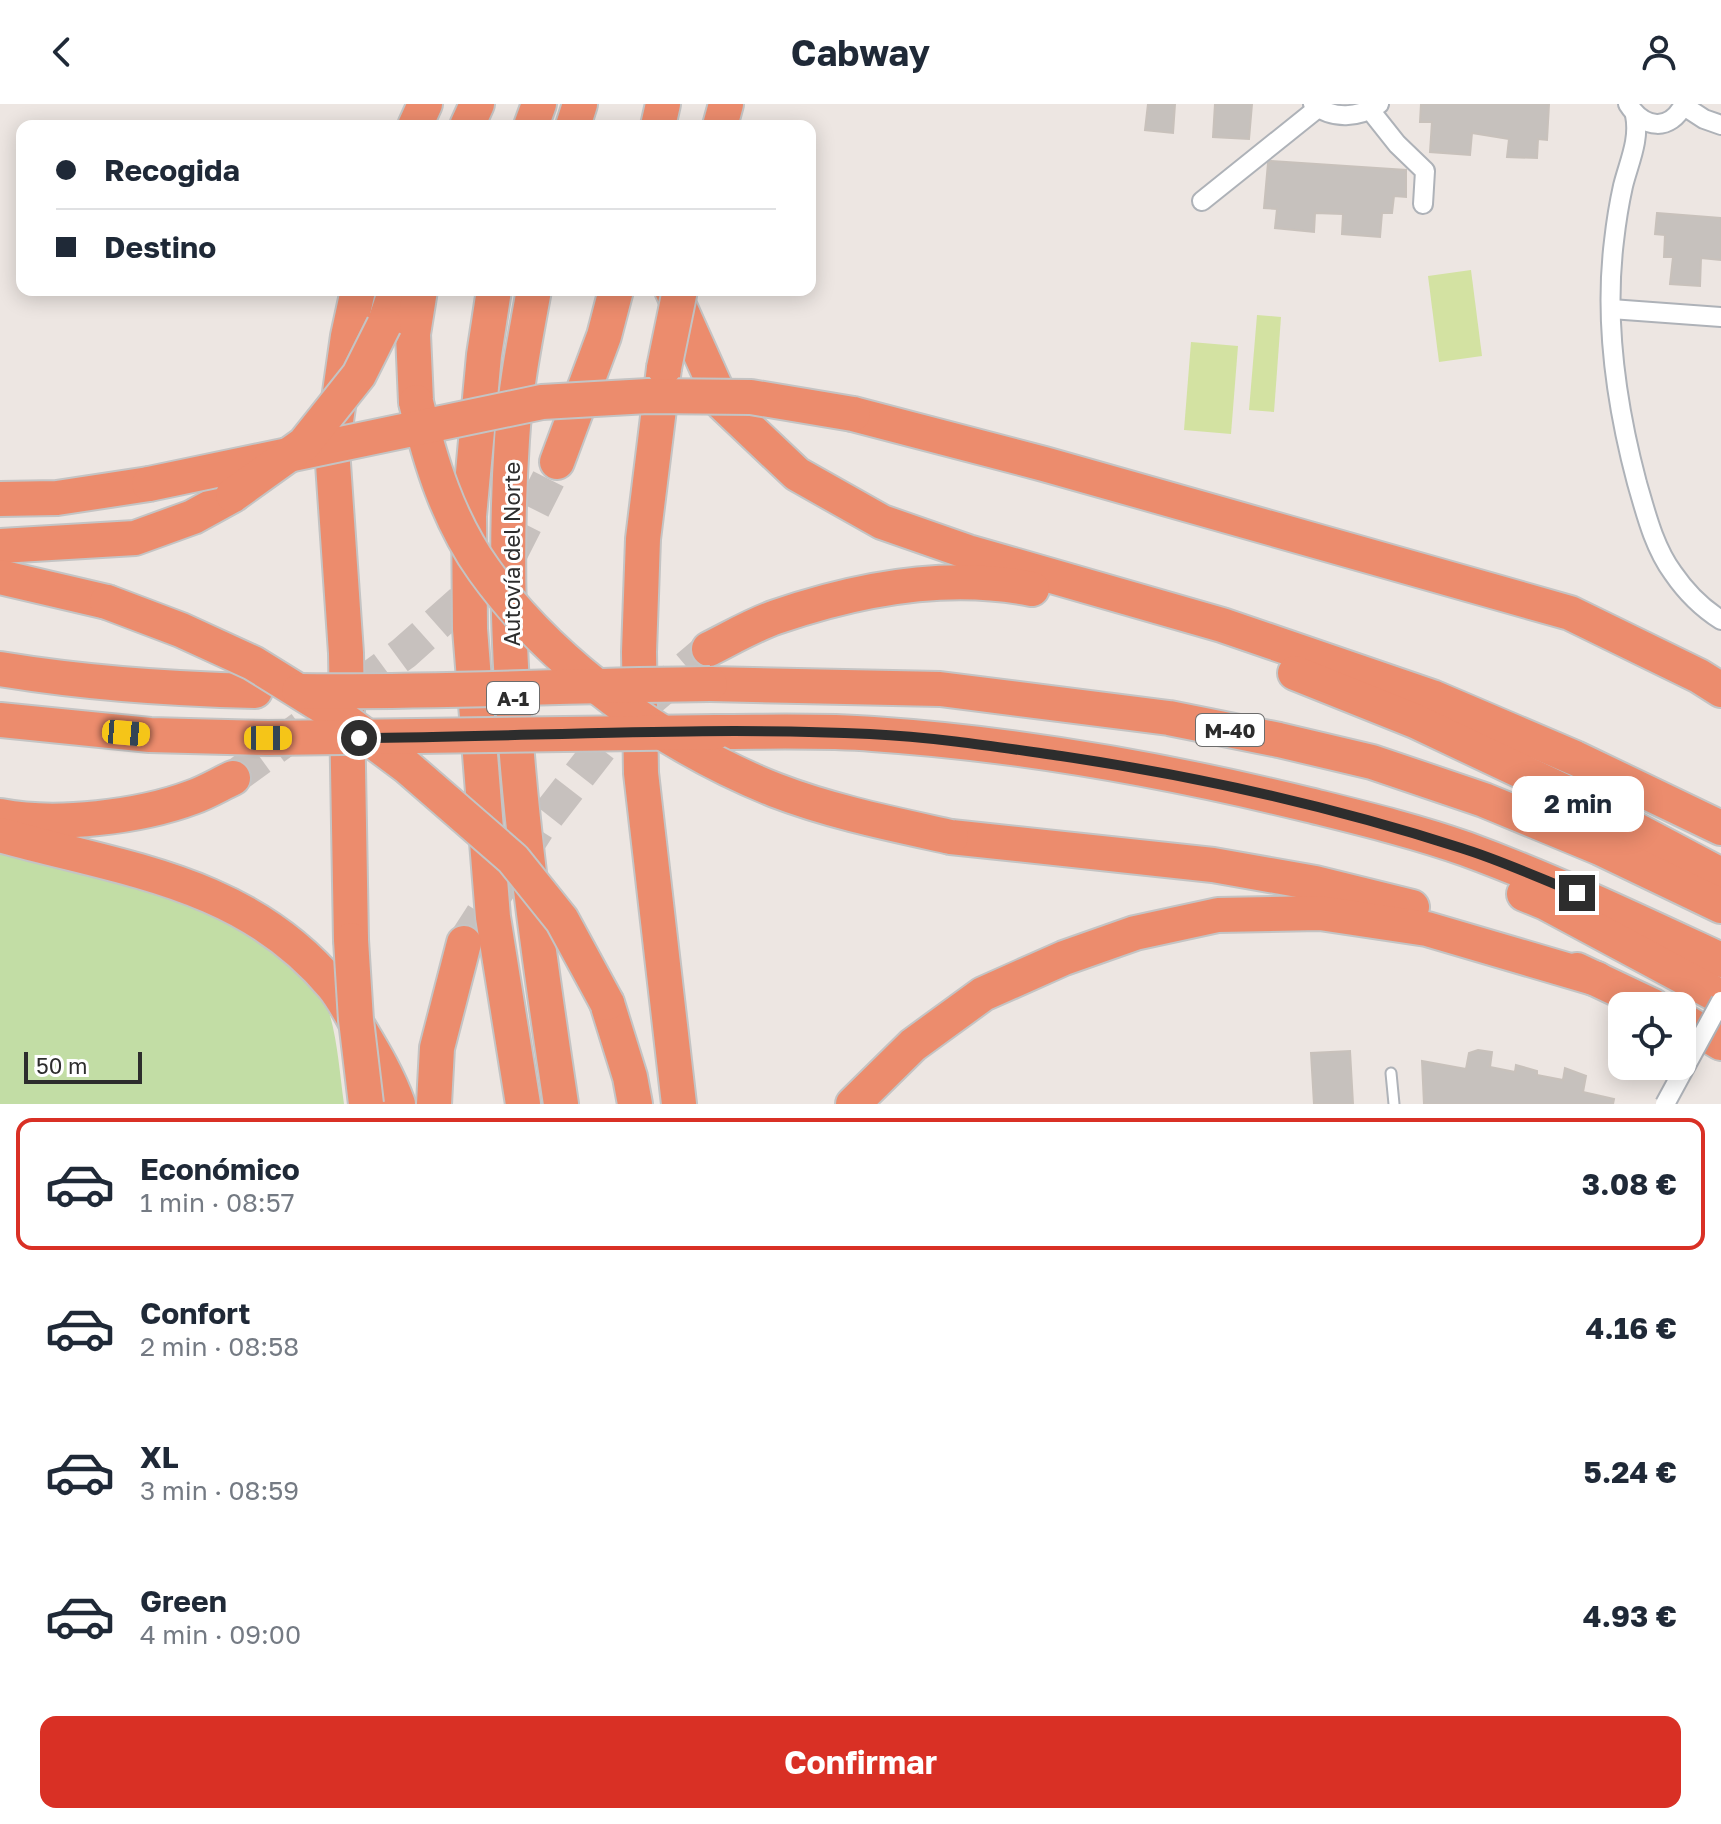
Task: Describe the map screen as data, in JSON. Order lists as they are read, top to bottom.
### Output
{
  "streets": {
    "highway": ["Autovía del Norte", "A-1", "M-40"]
  },
  "scale_bar": "50 m",
  "page": {
    "header": "Cabway",
    "banner": ["Recogida", "Destino"],
    "bubble": "2 min",
    "scale": "50 m",
    "list": [
      {
        "name": "Económico",
        "note": "1 min · 08:57",
        "value": "3.08 €"
      },
      {
        "name": "Confort",
        "note": "2 min · 08:58",
        "value": "4.16 €"
      },
      {
        "name": "XL",
        "note": "3 min · 08:59",
        "value": "5.24 €"
      },
      {
        "name": "Green",
        "note": "4 min · 09:00",
        "value": "4.93 €"
      }
    ],
    "buttons": "Confirmar"
  }
}
